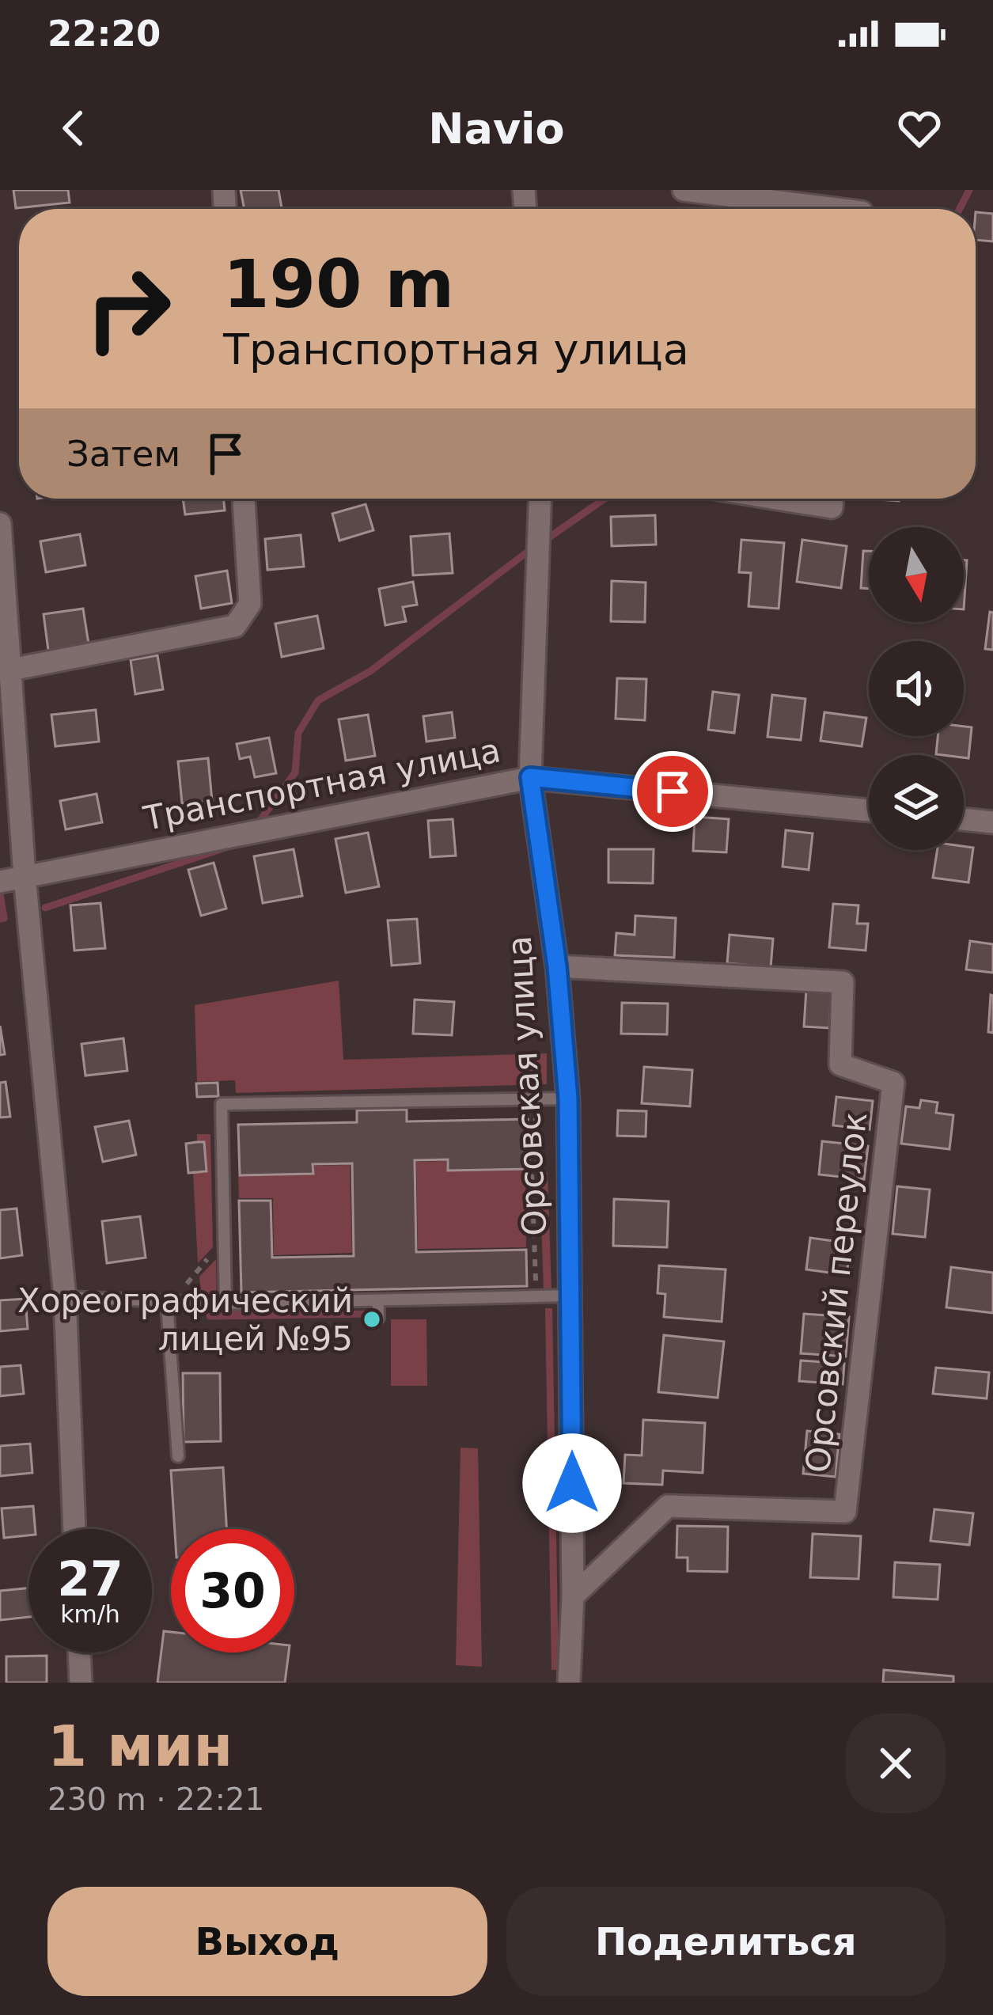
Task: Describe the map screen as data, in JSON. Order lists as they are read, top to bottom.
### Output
{
  "streets": {
    "street": ["Транспортная улица", "Орсовская улица", "Орсовский переулок"]
  },
  "crossings": [
    ["Транспортная улица", "Орсовская улица"],
    ["Орсовская улица", "Орсовский переулок"]
  ],
  "places": ["Хореографический лицей №95"],
  "north": "bottom",
  "page": {
    "status": "22:20",
    "header": "Navio",
    "turn": ["190 m", "Транспортная улица"],
    "then": "Затем",
    "speed": "27 km/h",
    "limit": "30",
    "heading": ["1 мин", "230 m · 22:21"],
    "buttons": ["Выход", "Поделиться"]
  }
}
